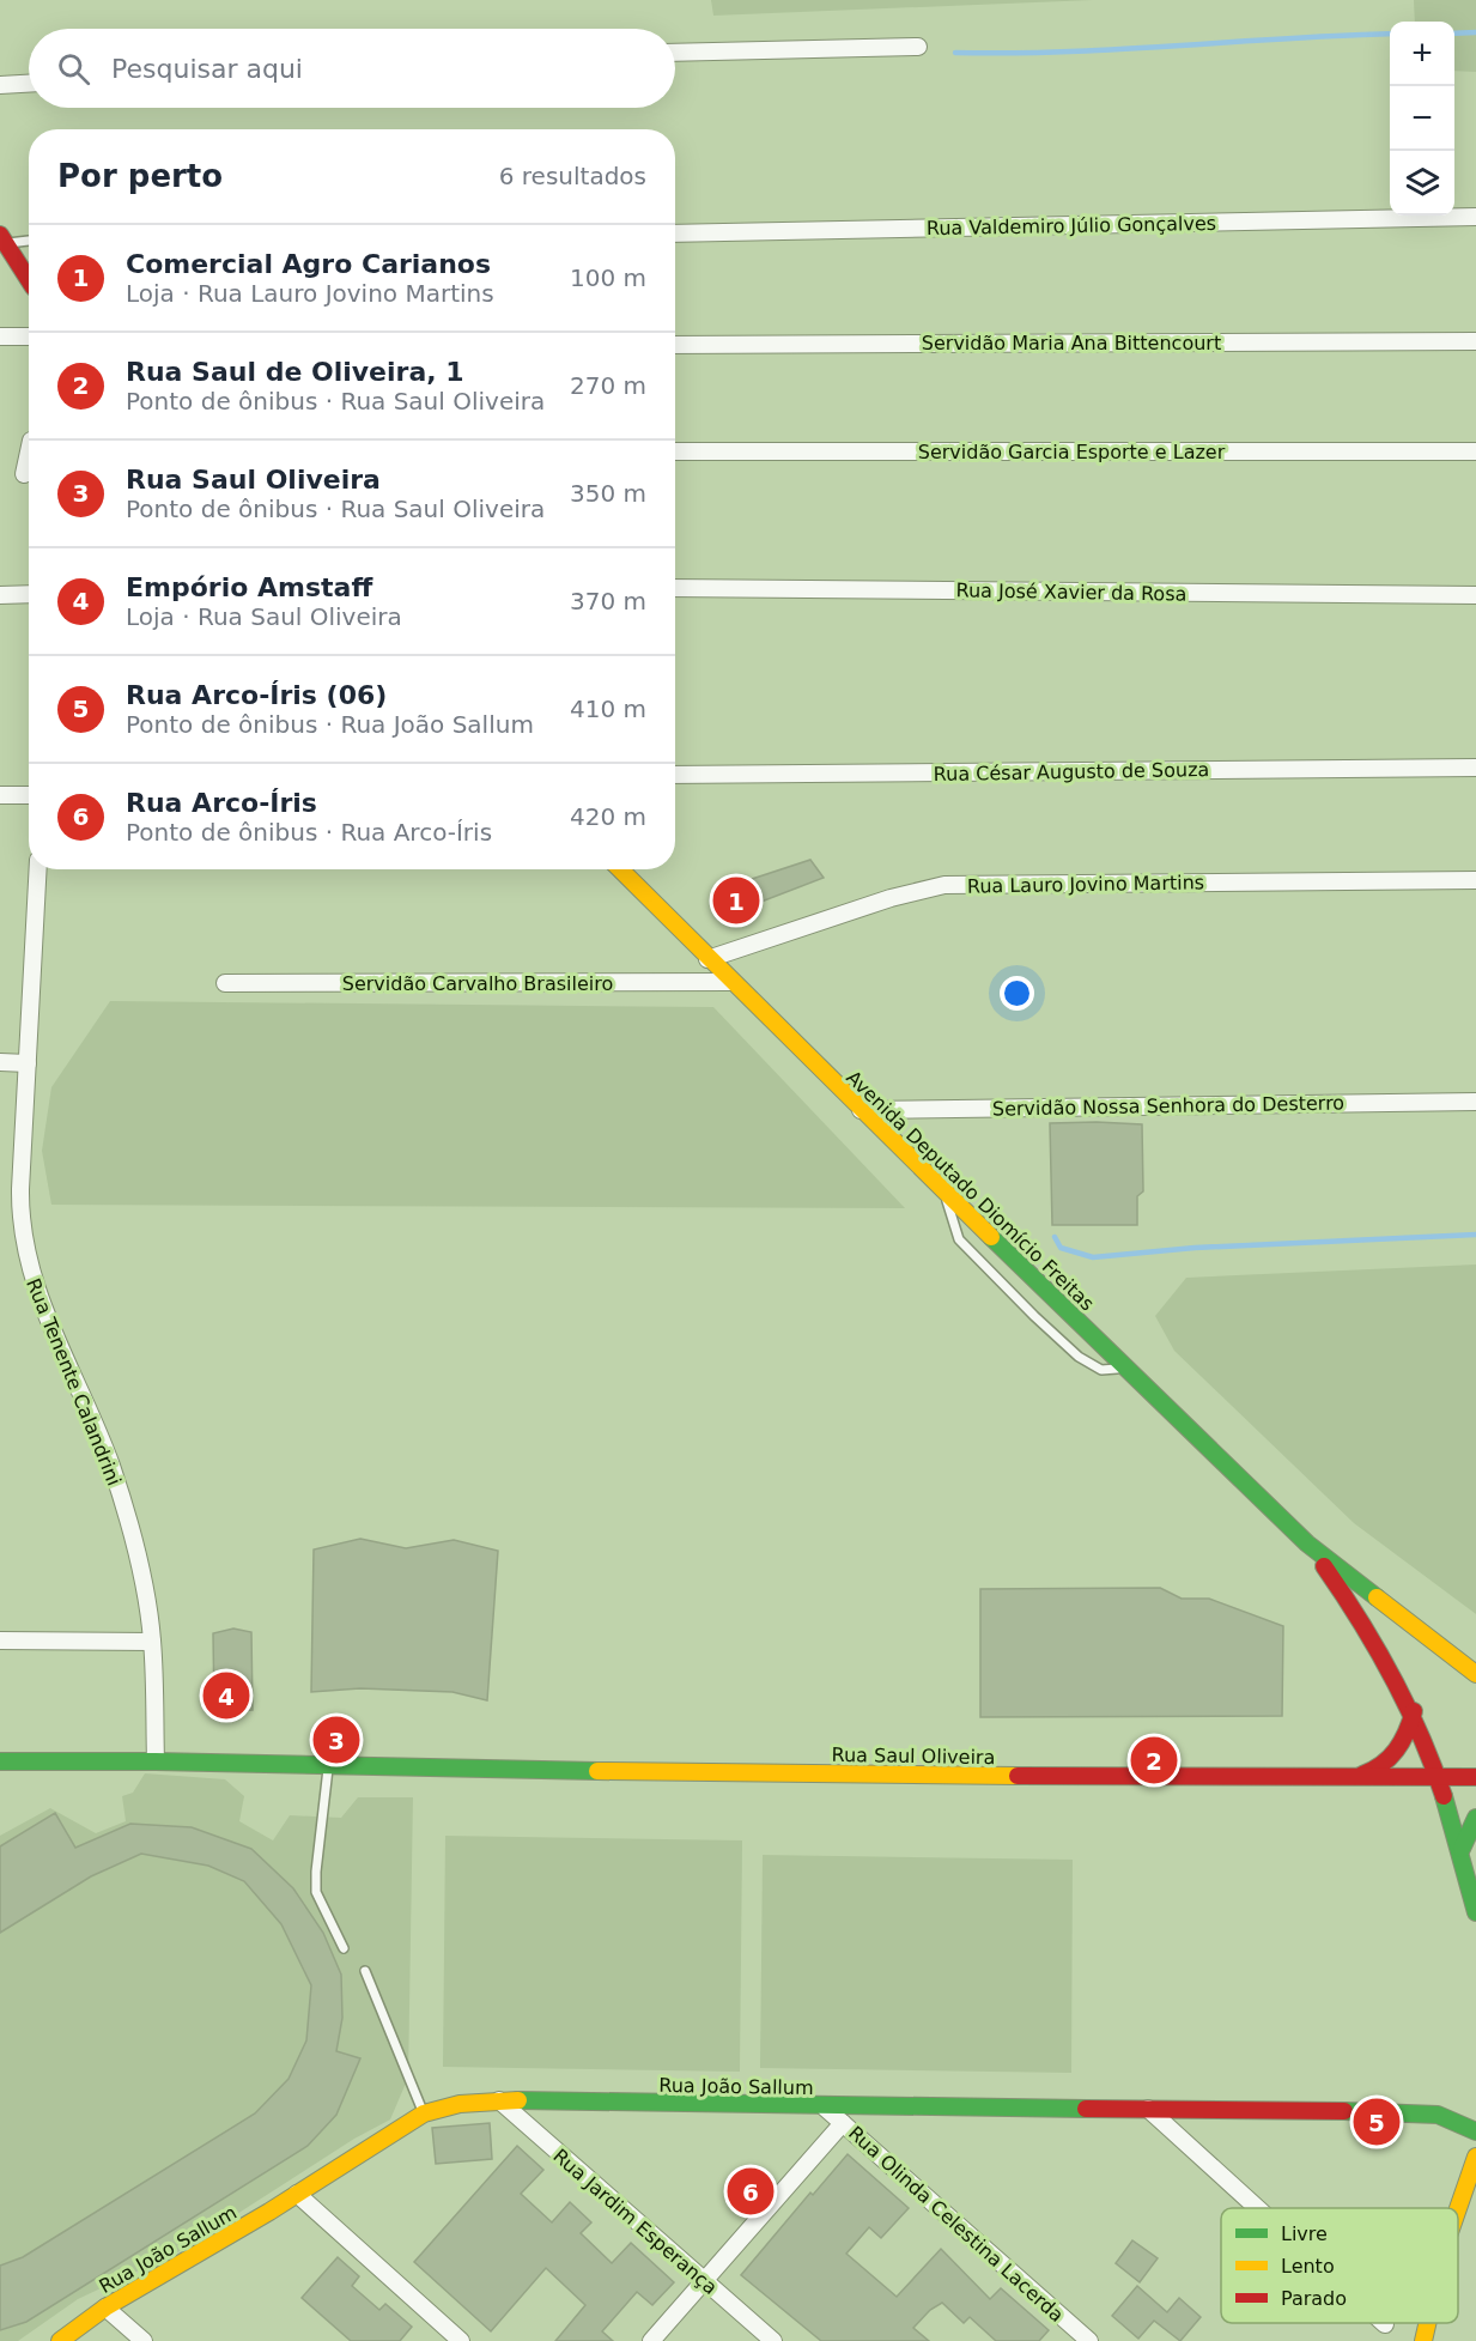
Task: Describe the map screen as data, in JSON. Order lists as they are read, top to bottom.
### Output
{
  "streets": {
    "main road": ["Avenida Deputado Diomício Freitas", "Rua Saul Oliveira", "Rua João Sallum"],
    "street": [
      "Rua Valdemiro Júlio Gonçalves",
      "Servidão Maria Ana Bittencourt",
      "Servidão Garcia Esporte e Lazer",
      "Rua José Xavier da Rosa",
      "Rua César Augusto de Souza",
      "Rua Lauro Jovino Martins",
      "Servidão Carvalho Brasileiro",
      "Servidão Nossa Senhora do Desterro",
      "Rua Tenente Calandrini",
      "Rua Jardim Esperança",
      "Rua Olinda Celestina Lacerda"
    ]
  },
  "crossings": [
    ["Rua Lauro Jovino Martins", "Avenida Deputado Diomício Freitas"],
    ["Servidão Carvalho Brasileiro", "Avenida Deputado Diomício Freitas"],
    ["Servidão Nossa Senhora do Desterro", "Avenida Deputado Diomício Freitas"],
    ["Avenida Deputado Diomício Freitas", "Rua Saul Oliveira"],
    ["Rua Tenente Calandrini", "Rua Saul Oliveira"],
    ["Rua João Sallum", "Rua Jardim Esperança"],
    ["Rua João Sallum", "Rua Olinda Celestina Lacerda"]
  ],
  "legend": ["Livre", "Lento", "Parado"],
  "page": {
    "map_buttons": ["+", "−"],
    "search": "Pesquisar aqui",
    "heading": ["Por perto", "6 resultados"],
    "list": [
      {
        "mark": "1",
        "name": "Comercial Agro Carianos",
        "note": "Loja · Rua Lauro Jovino Martins",
        "value": "100 m"
      },
      {
        "mark": "2",
        "name": "Rua Saul de Oliveira, 1",
        "note": "Ponto de ônibus · Rua Saul Oliveira",
        "value": "270 m"
      },
      {
        "mark": "3",
        "name": "Rua Saul Oliveira",
        "note": "Ponto de ônibus · Rua Saul Oliveira",
        "value": "350 m"
      },
      {
        "mark": "4",
        "name": "Empório Amstaff",
        "note": "Loja · Rua Saul Oliveira",
        "value": "370 m"
      },
      {
        "mark": "5",
        "name": "Rua Arco-Íris (06)",
        "note": "Ponto de ônibus · Rua João Sallum",
        "value": "410 m"
      },
      {
        "mark": "6",
        "name": "Rua Arco-Íris",
        "note": "Ponto de ônibus · Rua Arco-Íris",
        "value": "420 m"
      }
    ],
    "pins": [
      "1",
      "4",
      "3",
      "2",
      "5",
      "6"
    ]
  }
}
